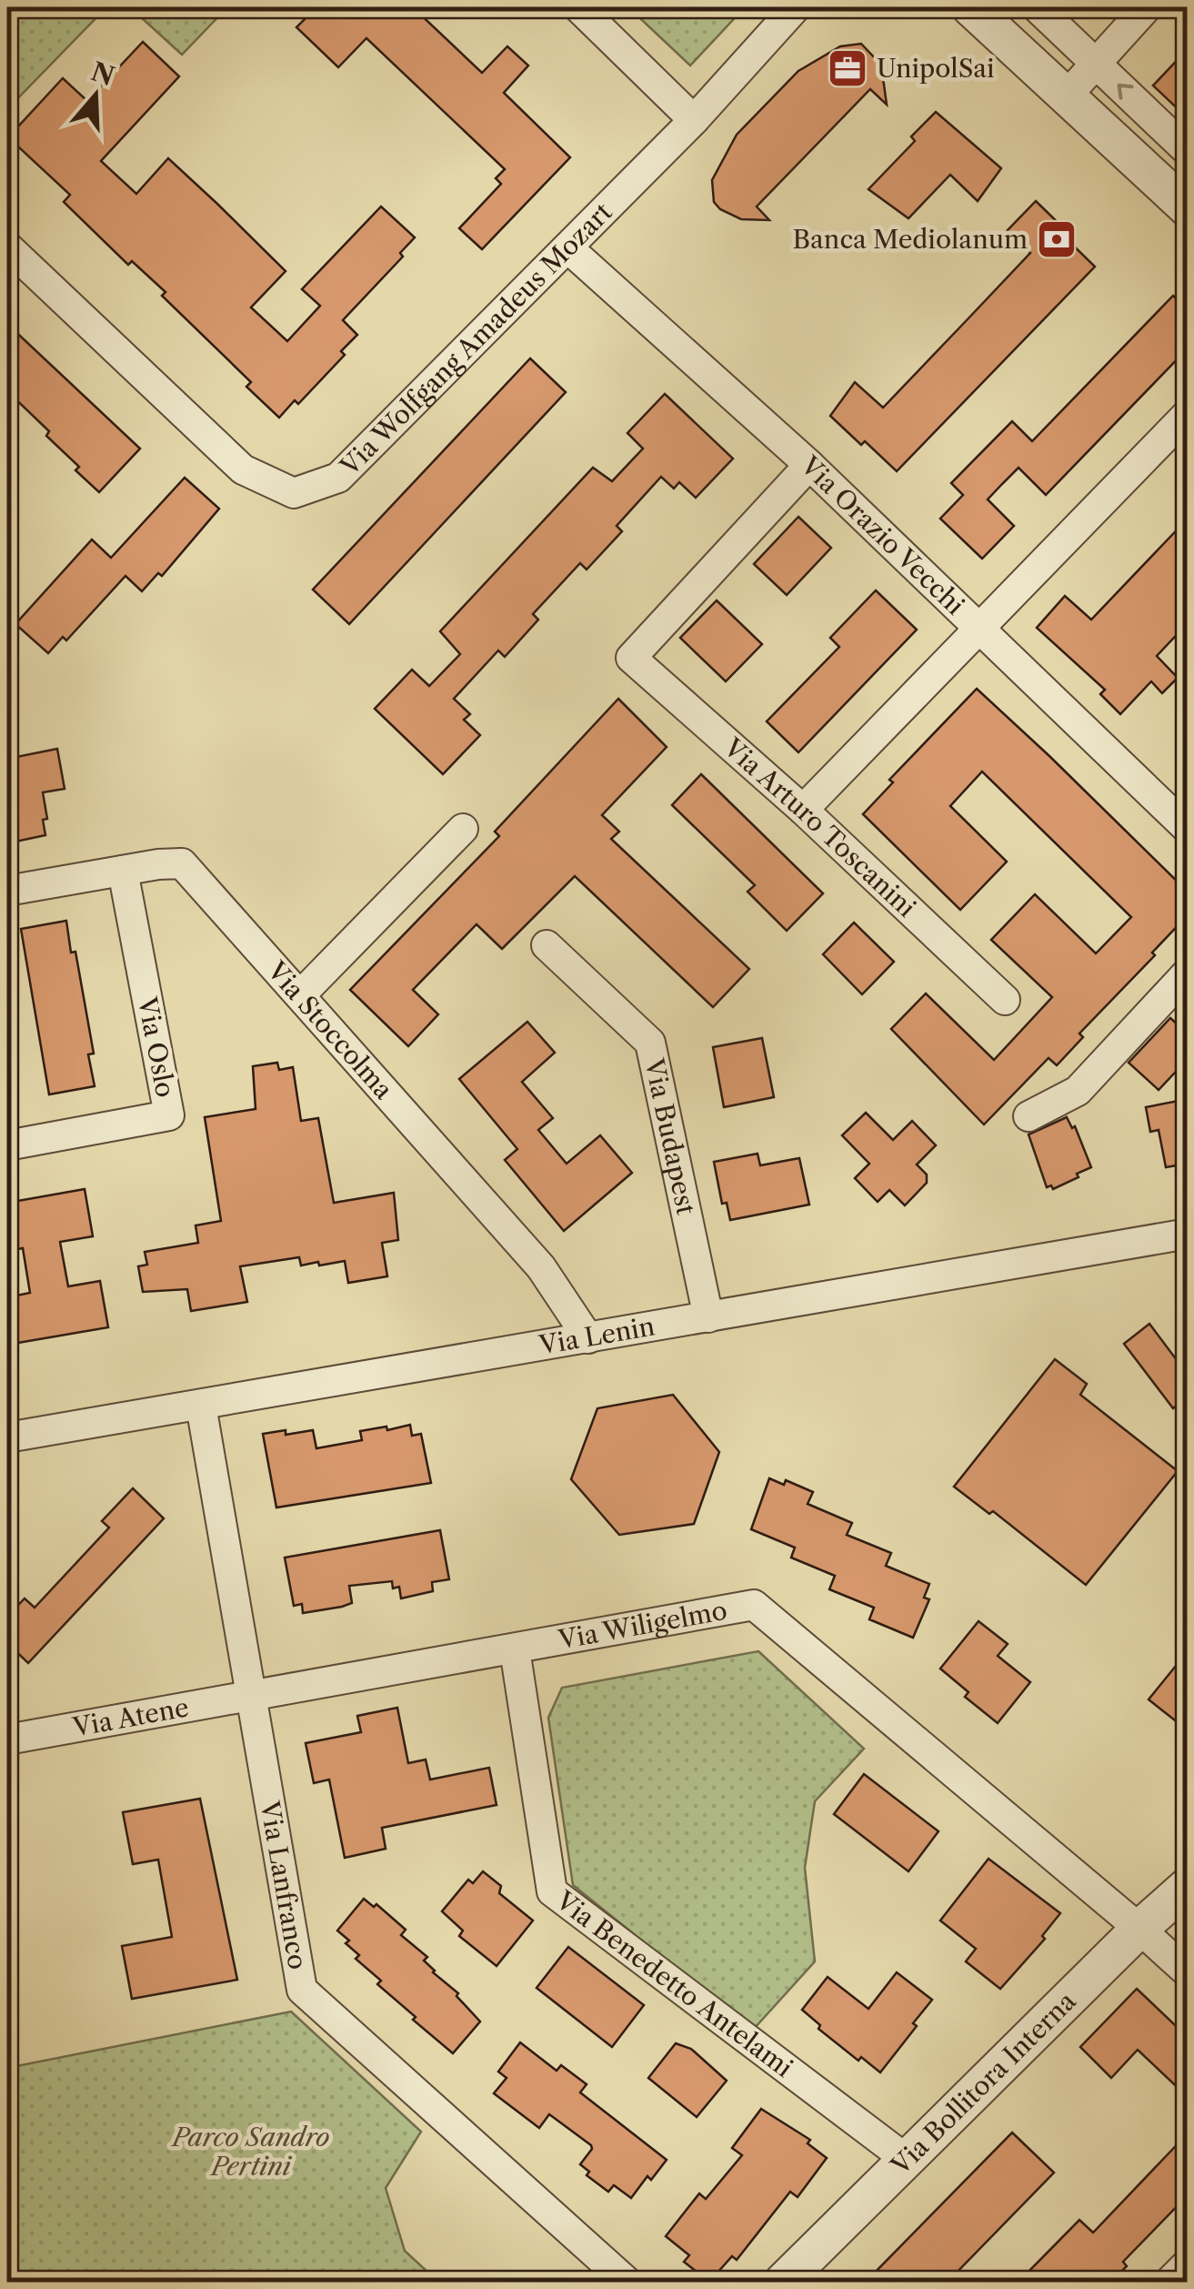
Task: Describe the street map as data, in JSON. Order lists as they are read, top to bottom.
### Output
{
  "streets": {
    "street": [
      "Via Wolfgang Amadeus Mozart",
      "Via Orazio Vecchi",
      "Via Arturo Toscanini",
      "Via Stoccolma",
      "Via Oslo",
      "Via Budapest",
      "Via Lenin",
      "Via Wiligelmo",
      "Via Atene",
      "Via Lanfranco",
      "Via Benedetto Antelami",
      "Via Bollitora Interna"
    ]
  },
  "crossings": [
    ["Via Wolfgang Amadeus Mozart", "Via Orazio Vecchi"],
    ["Via Orazio Vecchi", "Via Arturo Toscanini"],
    ["Via Stoccolma", "Via Oslo"],
    ["Via Stoccolma", "Via Lenin"],
    ["Via Budapest", "Via Lenin"],
    ["Via Lenin", "Via Lanfranco"],
    ["Via Wiligelmo", "Via Atene"],
    ["Via Wiligelmo", "Via Lanfranco"],
    ["Via Wiligelmo", "Via Benedetto Antelami"],
    ["Via Wiligelmo", "Via Bollitora Interna"],
    ["Via Atene", "Via Lanfranco"],
    ["Via Benedetto Antelami", "Via Bollitora Interna"]
  ],
  "parks": ["Parco Sandro Pertini"],
  "places": {
    "office": ["UnipolSai"],
    "bank": ["Banca Mediolanum"]
  },
  "north": "top"
}
